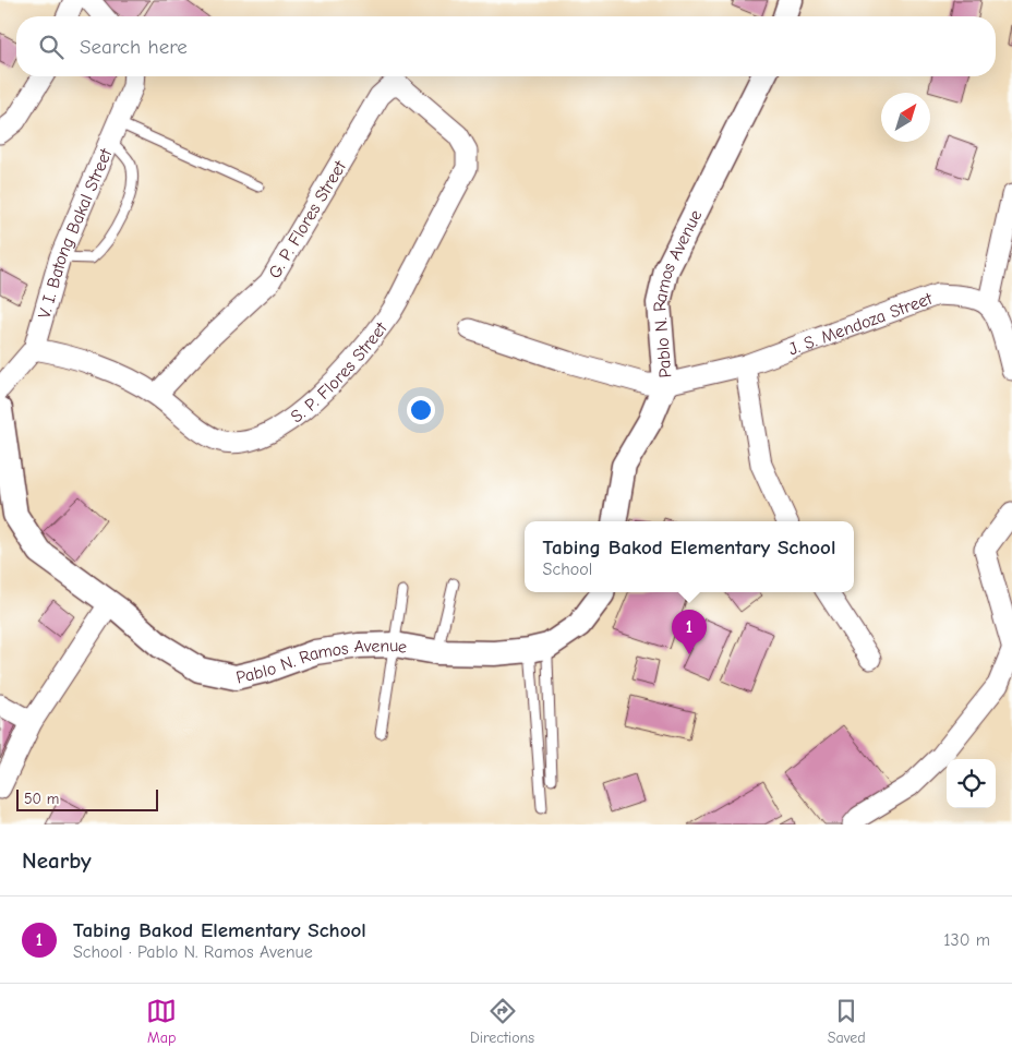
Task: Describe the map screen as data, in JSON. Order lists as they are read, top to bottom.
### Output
{
  "streets": {
    "street": [
      "G. P. Flores Street",
      "V. I. Batong Bakal Street",
      "Pablo N. Ramos Avenue",
      "J. S. Mendoza Street",
      "S. P. Flores Street"
    ]
  },
  "crossings": [
    ["G. P. Flores Street", "S. P. Flores Street"],
    ["V. I. Batong Bakal Street", "S. P. Flores Street"],
    ["Pablo N. Ramos Avenue", "J. S. Mendoza Street"]
  ],
  "scale_bar": "50 m",
  "north": "top right",
  "page": {
    "search": "Search here",
    "popup": ["Tabing Bakod Elementary School", "School"],
    "pins": "1",
    "scale": "50 m",
    "heading": "Nearby",
    "list": [
      {
        "mark": "1",
        "name": "Tabing Bakod Elementary School",
        "note": "School · Pablo N. Ramos Avenue",
        "value": "130 m"
      }
    ],
    "nav": ["Map", "Directions", "Saved"]
  }
}
